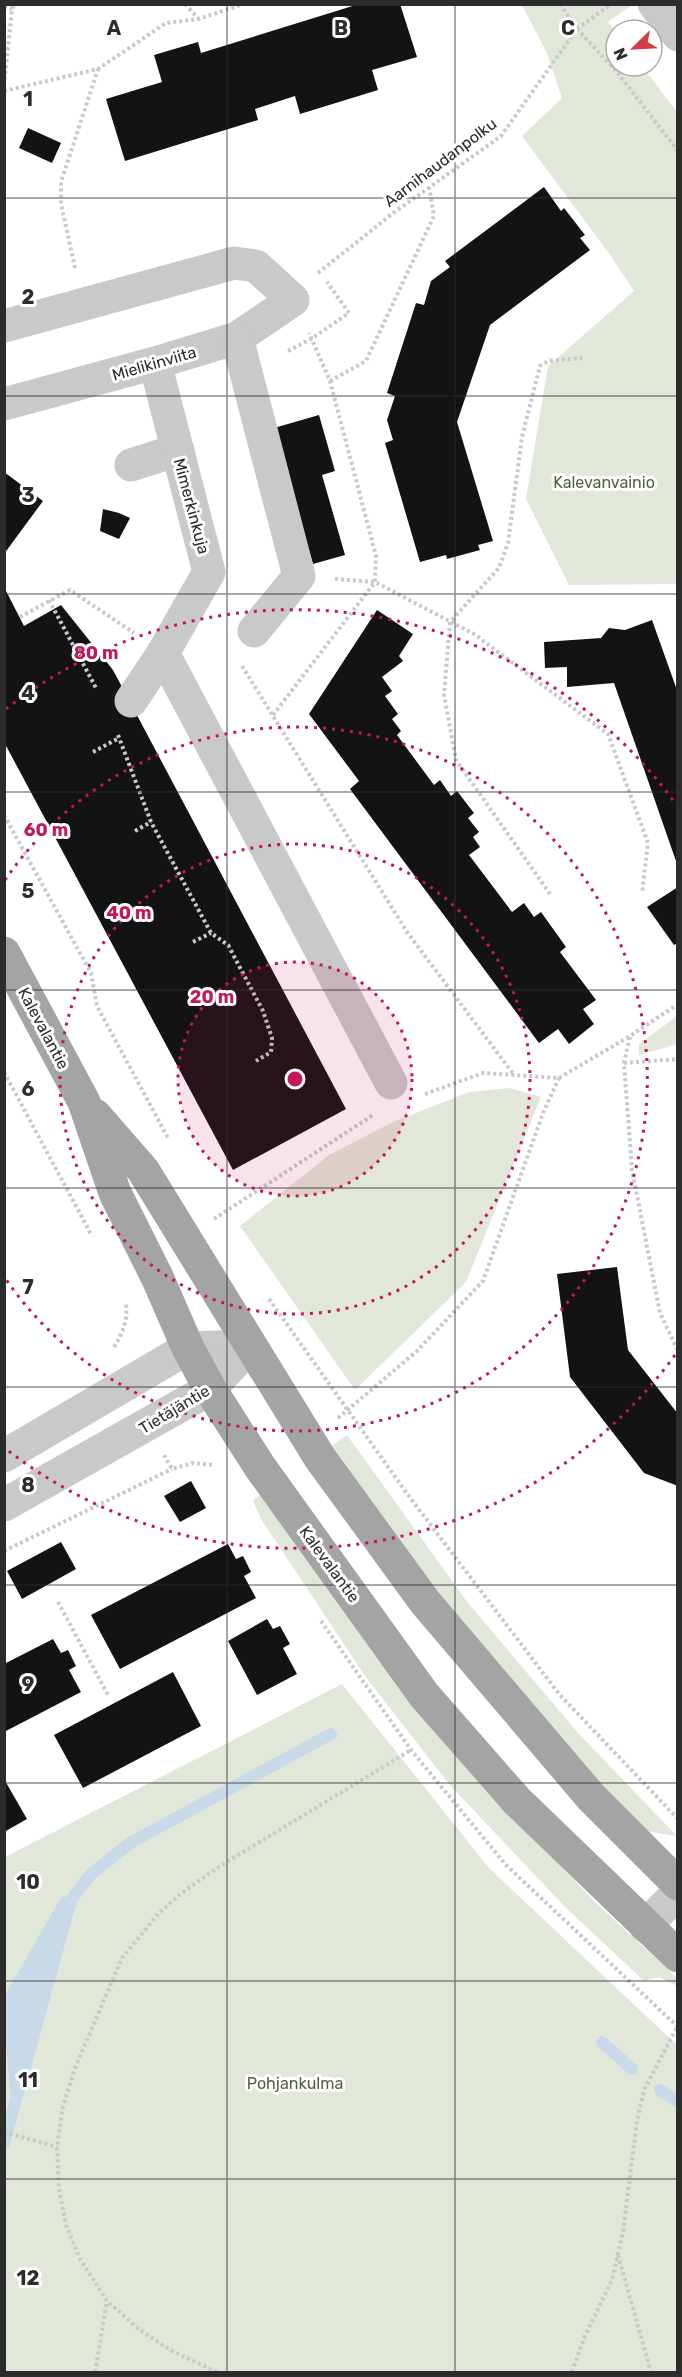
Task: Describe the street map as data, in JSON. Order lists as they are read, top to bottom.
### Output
{
  "streets": {
    "main road": ["Kalevalantie"],
    "street": ["Mielikinviita", "Mimerkinkuja", "Tietäjäntie"],
    "path": ["Aarnihaudanpolku"]
  },
  "crossings": [
    ["Aarnihaudanpolku", "Mielikinviita"],
    ["Mielikinviita", "Mimerkinkuja"],
    ["Kalevalantie", "Tietäjäntie"]
  ],
  "parks": ["Kalevanvainio", "Pohjankulma"],
  "north": "bottom left",
  "grid": {
    "columns": ["A", "B", "C"],
    "rows": [
      "1",
      "2",
      "3",
      "4",
      "5",
      "6",
      "7",
      "8",
      "9",
      "10",
      "11",
      "12"
    ]
  },
  "rings": [
    "80 m",
    "60 m",
    "40 m",
    "20 m"
  ]
}
